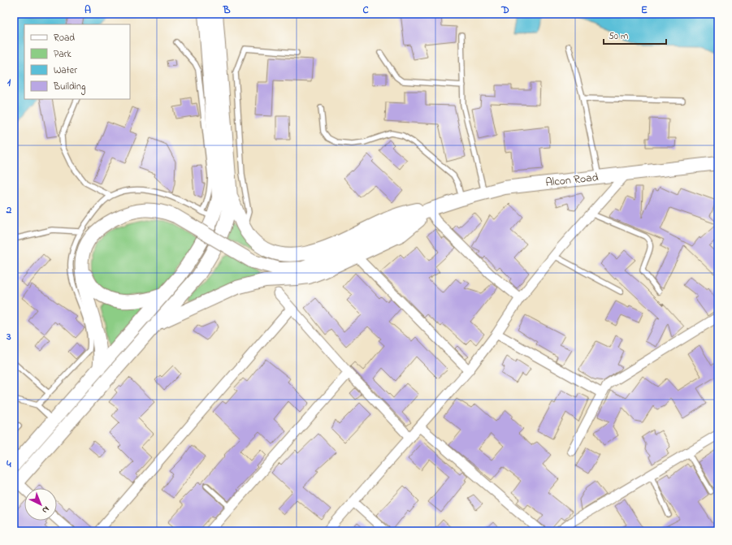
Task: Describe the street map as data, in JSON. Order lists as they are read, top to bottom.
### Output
{
  "streets": {
    "main road": ["Alcon Road"]
  },
  "legend": [
    "Road",
    "Park",
    "Water",
    "Building"
  ],
  "scale_bar": "50 m",
  "north": "bottom right",
  "grid": {
    "columns": [
      "A",
      "B",
      "C",
      "D",
      "E"
    ],
    "rows": [
      "1",
      "2",
      "3",
      "4"
    ]
  }
}
